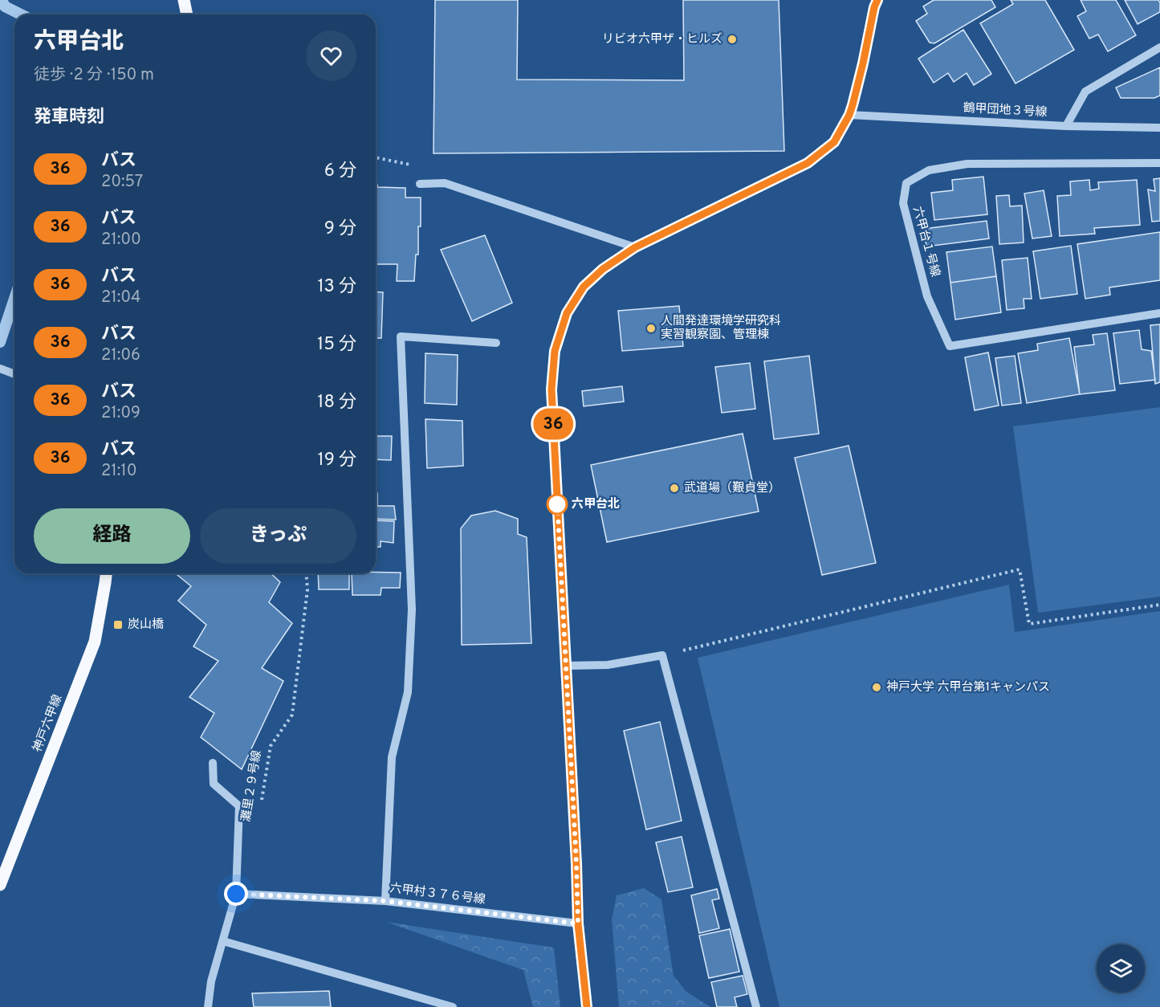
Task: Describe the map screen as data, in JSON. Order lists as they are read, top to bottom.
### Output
{
  "streets": {
    "main road": ["神戸六甲線"],
    "street": ["鶴甲団地３号線", "六甲台１号線", "六甲村３７６号線"],
    "path": ["灘里２９号線"]
  },
  "places": {
    "other": [
      "リビオ六甲ザ・ヒルズ",
      "人間発達環境学研究科 実習観察園、管理棟",
      "武道場（艱貞堂）",
      "六甲台北",
      "神戸大学 六甲台第1キャンパス"
    ],
    "transit": ["炭山橋"]
  },
  "lines": ["bus line 36"],
  "page": {
    "on_map": "36",
    "heading": [
      ["六甲台北", "徒歩 · 2 分 · 150 m"],
      "発車時刻"
    ],
    "list": [
      {
        "mark": "36",
        "name": "バス",
        "note": "20:57",
        "value": "6 分"
      },
      {
        "mark": "36",
        "name": "バス",
        "note": "21:00",
        "value": "9 分"
      },
      {
        "mark": "36",
        "name": "バス",
        "note": "21:04",
        "value": "13 分"
      },
      {
        "mark": "36",
        "name": "バス",
        "note": "21:06",
        "value": "15 分"
      },
      {
        "mark": "36",
        "name": "バス",
        "note": "21:09",
        "value": "18 分"
      },
      {
        "mark": "36",
        "name": "バス",
        "note": "21:10",
        "value": "19 分"
      }
    ],
    "buttons": ["経路", "きっぷ"]
  }
}
